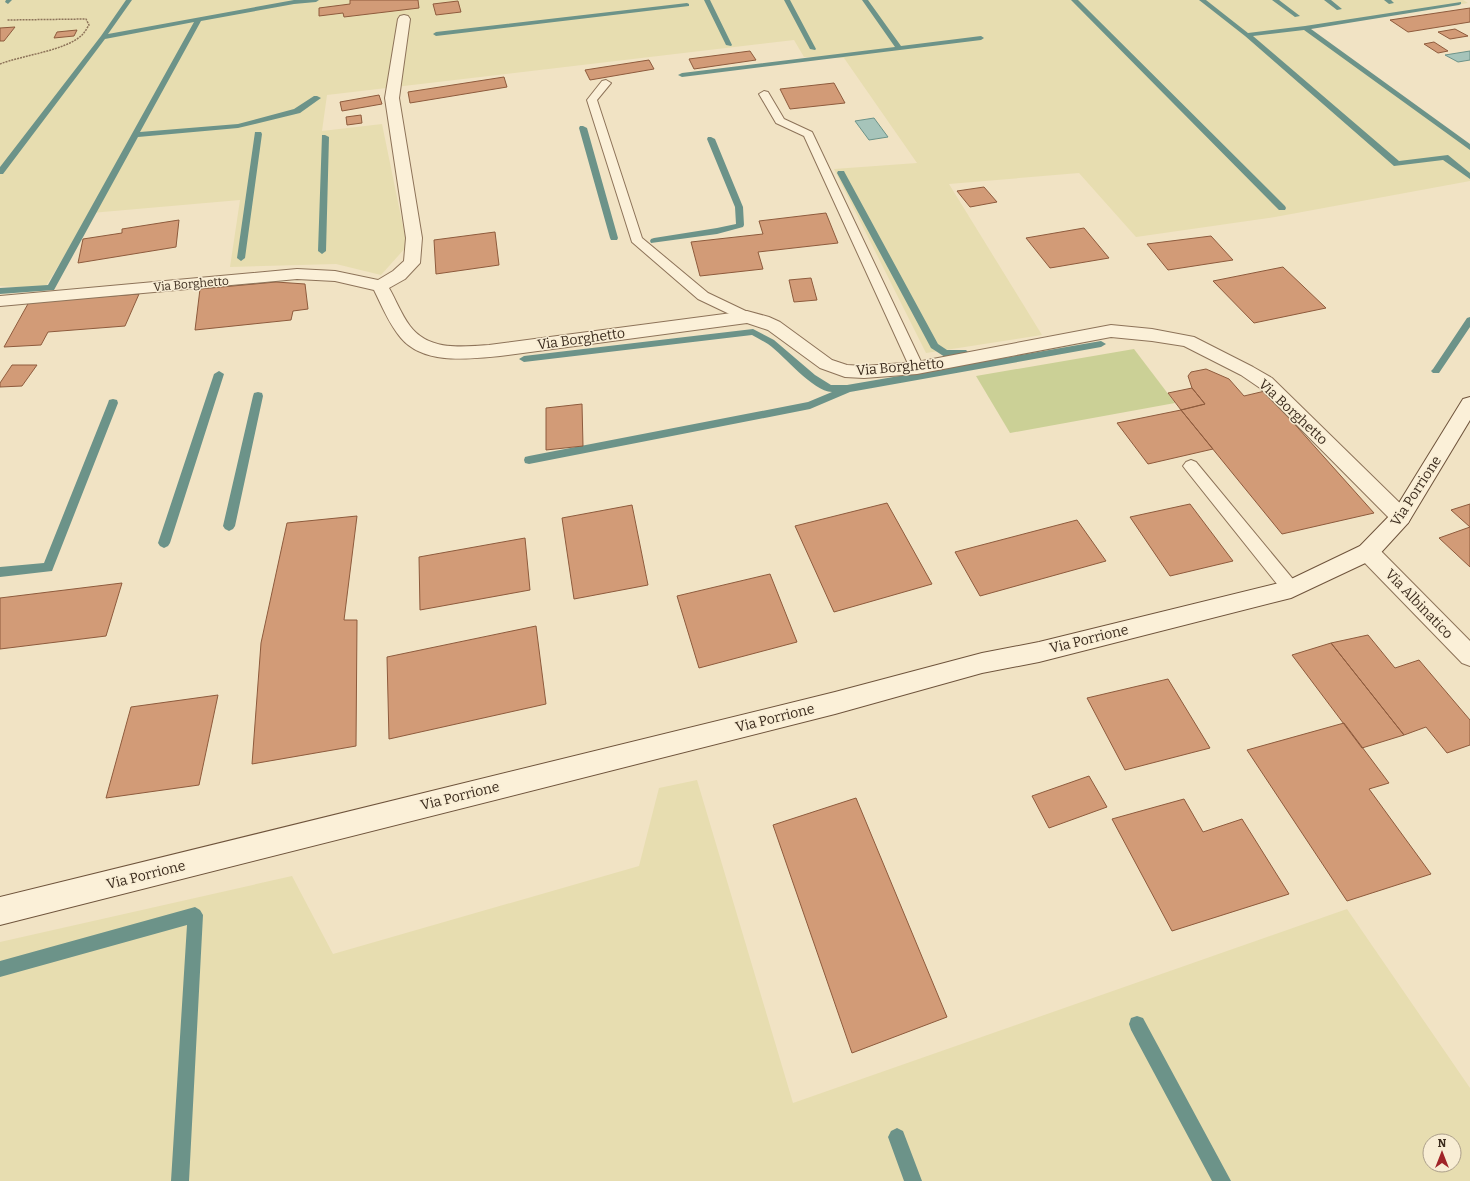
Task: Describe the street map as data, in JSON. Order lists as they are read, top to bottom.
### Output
{
  "streets": {
    "street": ["Via Borghetto", "Via Porrione", "Via Albinatico"]
  },
  "crossings": [
    ["Via Borghetto", "Via Porrione"],
    ["Via Porrione", "Via Albinatico"]
  ],
  "north": "top"
}
